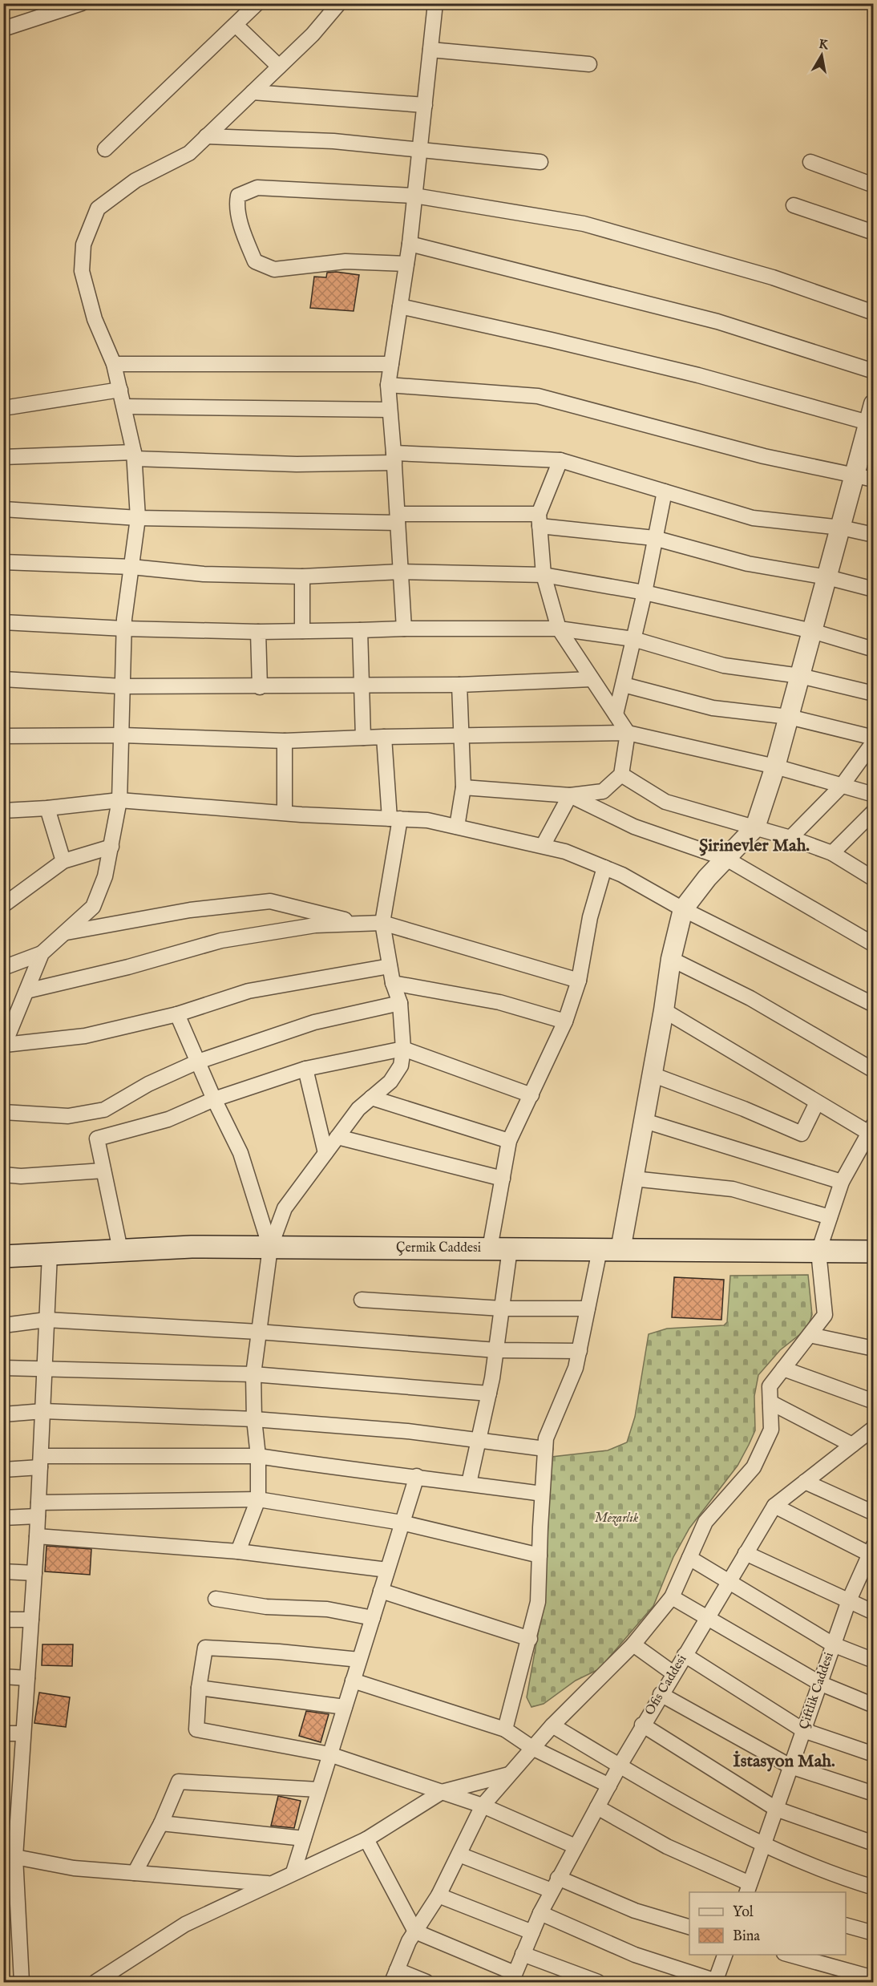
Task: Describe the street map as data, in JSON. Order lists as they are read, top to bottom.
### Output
{
  "streets": {
    "main road": ["Çermik Caddesi"],
    "street": ["Ofis Caddesi", "Çiftlik Caddesi"]
  },
  "districts": ["Şirinevler Mah.", "İstasyon Mah."],
  "parks": ["Mezarlık"],
  "legend": ["Yol", "Bina"],
  "north": "top"
}
